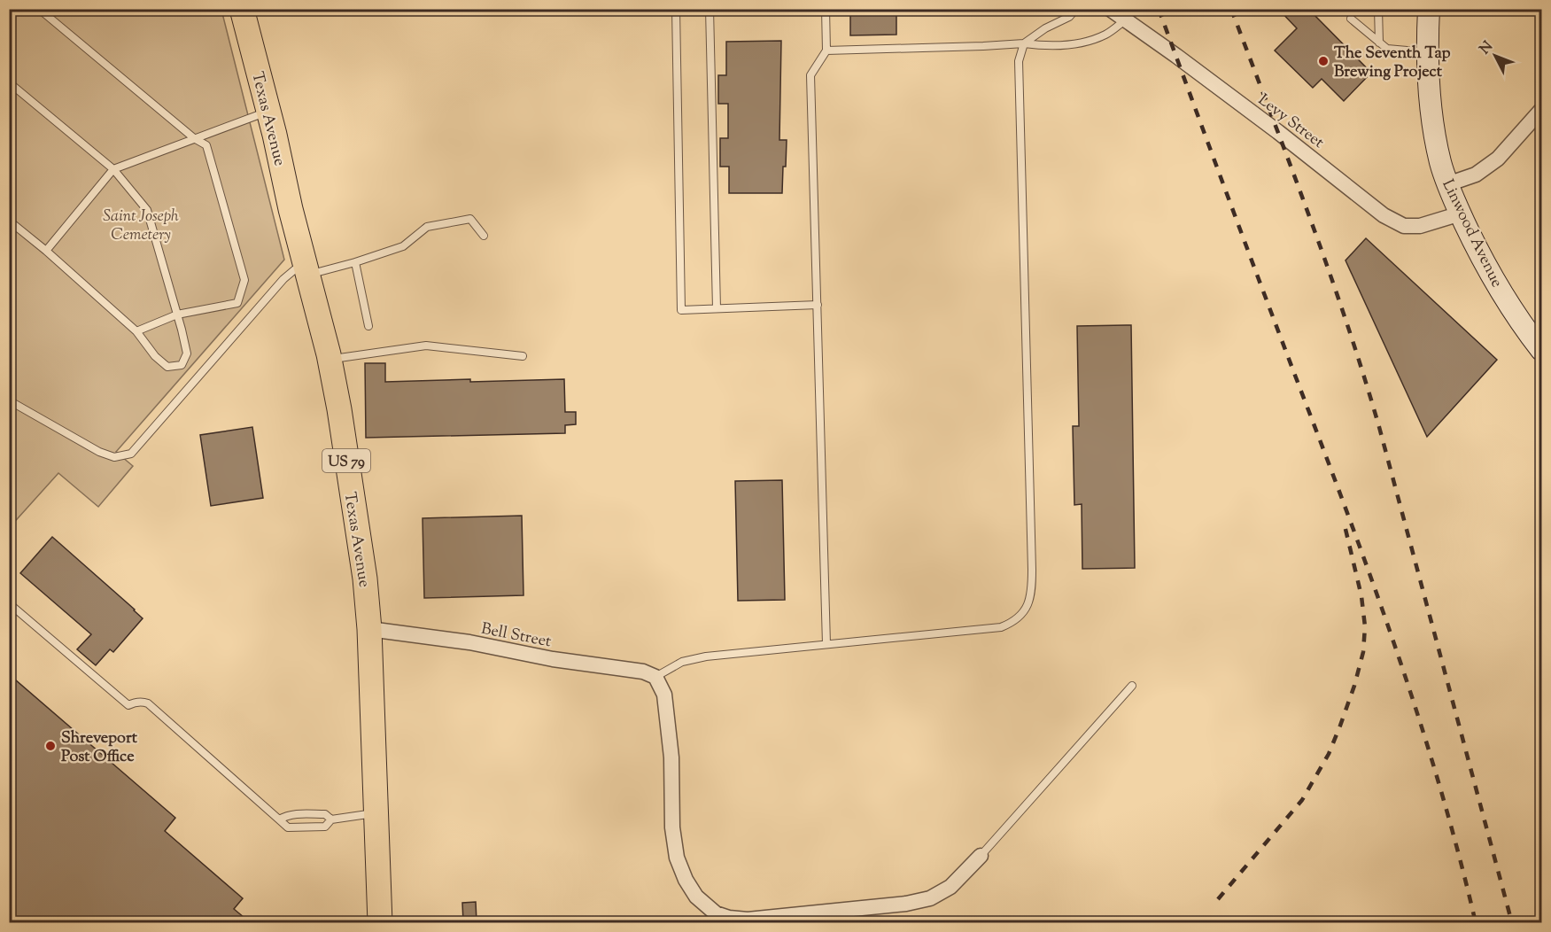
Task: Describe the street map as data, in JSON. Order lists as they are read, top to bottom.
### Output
{
  "streets": {
    "main road": ["Texas Avenue", "Linwood Avenue", "US 79"],
    "street": ["Levy Street", "Bell Street"]
  },
  "crossings": [
    ["Texas Avenue", "Bell Street"],
    ["Levy Street", "Linwood Avenue"]
  ],
  "parks": ["Saint Joseph Cemetery"],
  "places": ["The Seventh Tap Brewing Project", "Shreveport Post Office"],
  "north": "top left"
}
